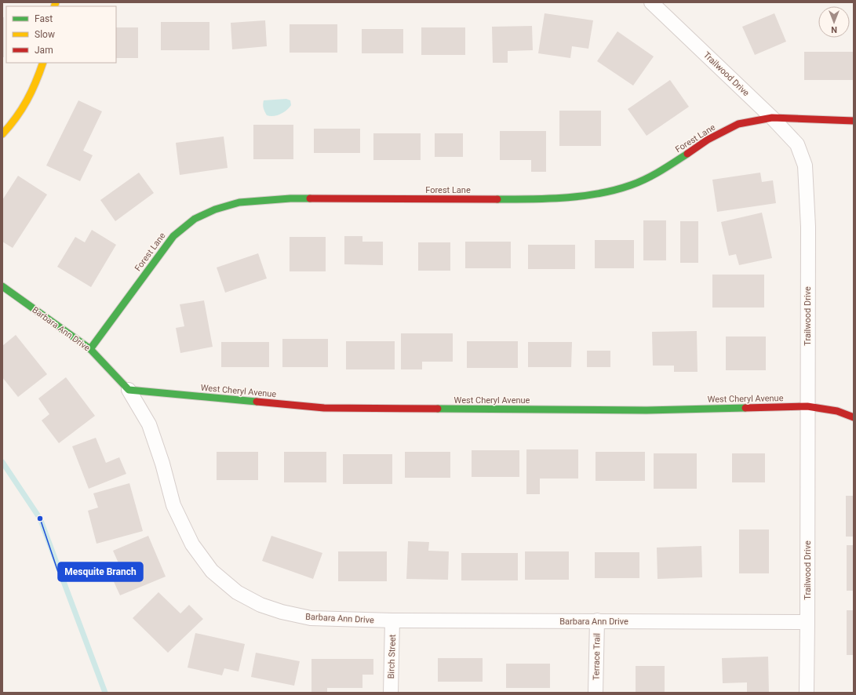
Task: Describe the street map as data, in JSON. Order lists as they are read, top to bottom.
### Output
{
  "streets": {
    "street": [
      "Trailwood Drive",
      "Forest Lane",
      "Barbara Ann Drive",
      "West Cheryl Avenue",
      "Birch Street",
      "Terrace Trail"
    ]
  },
  "crossings": [
    ["Trailwood Drive", "Forest Lane"],
    ["Trailwood Drive", "Barbara Ann Drive"],
    ["Trailwood Drive", "West Cheryl Avenue"],
    ["Forest Lane", "Barbara Ann Drive"],
    ["Barbara Ann Drive", "West Cheryl Avenue"],
    ["Barbara Ann Drive", "Birch Street"],
    ["Barbara Ann Drive", "Terrace Trail"]
  ],
  "places": ["Mesquite Branch"],
  "legend": ["Fast", "Slow", "Jam"],
  "north": "bottom"
}
